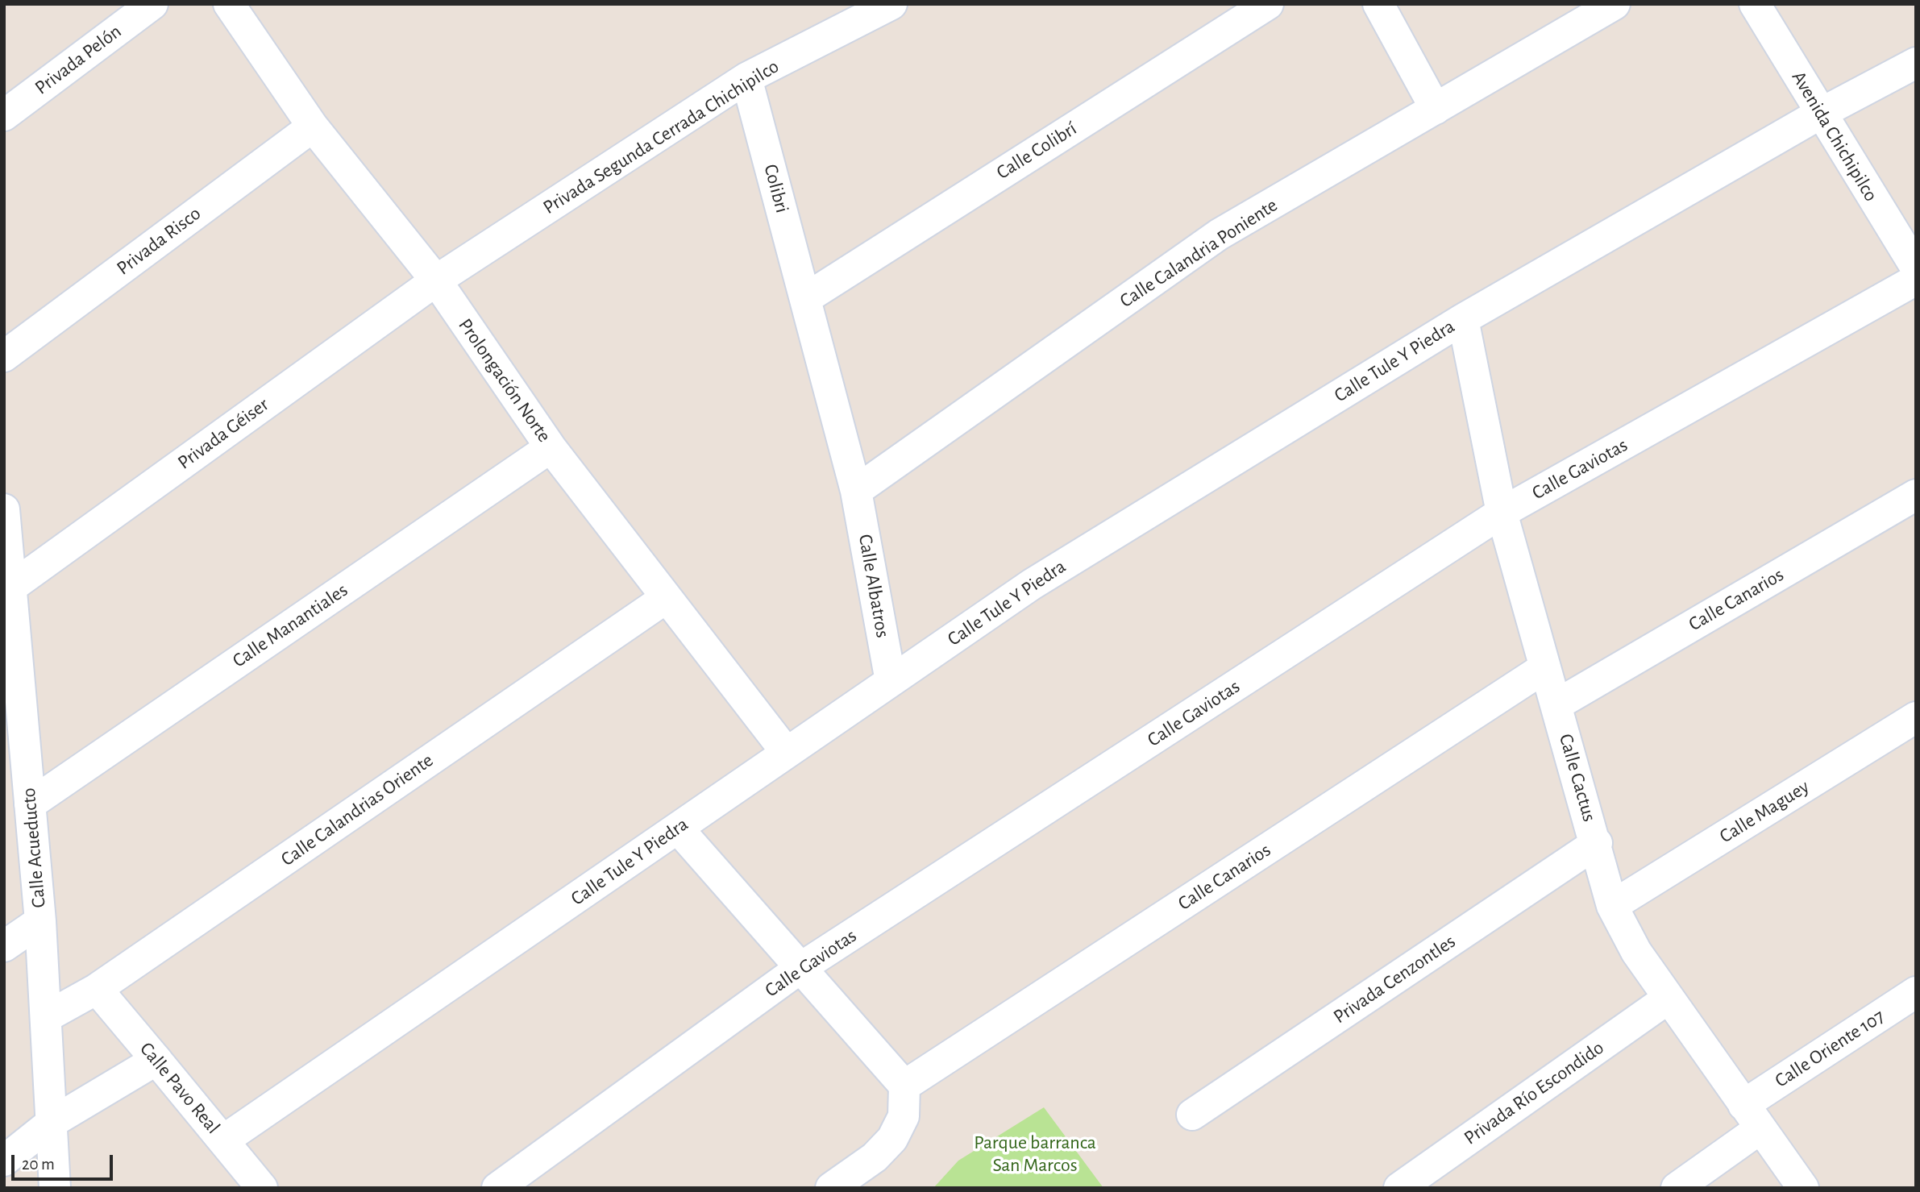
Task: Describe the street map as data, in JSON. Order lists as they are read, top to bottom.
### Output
{
  "streets": {
    "street": [
      "Privada Pelón",
      "Avenida Chichipilco",
      "Privada Segunda Cerrada Chichipilco",
      "Calle Colibrí",
      "Colibri",
      "Privada Risco",
      "Calle Calandria Poniente",
      "Calle Tule Y Piedra",
      "Prolongación Norte",
      "Privada Géiser",
      "Calle Gaviotas",
      "Calle Albatros",
      "Calle Canarios",
      "Calle Manantiales",
      "Calle Cactus",
      "Calle Calandrias Oriente",
      "Calle Maguey",
      "Calle Acueducto",
      "Privada Cenzontles",
      "Calle Oriente 107",
      "Calle Pavo Real",
      "Privada Río Escondido"
    ]
  },
  "crossings": [
    ["Avenida Chichipilco", "Calle Tule Y Piedra"],
    ["Privada Segunda Cerrada Chichipilco", "Colibri"],
    ["Privada Segunda Cerrada Chichipilco", "Prolongación Norte"],
    ["Privada Segunda Cerrada Chichipilco", "Privada Géiser"],
    ["Calle Colibrí", "Colibri"],
    ["Colibri", "Calle Calandria Poniente"],
    ["Colibri", "Calle Albatros"],
    ["Privada Risco", "Prolongación Norte"],
    ["Calle Calandria Poniente", "Calle Albatros"],
    ["Calle Tule Y Piedra", "Prolongación Norte"],
    ["Calle Tule Y Piedra", "Calle Albatros"],
    ["Calle Tule Y Piedra", "Calle Cactus"],
    ["Calle Tule Y Piedra", "Calle Pavo Real"],
    ["Prolongación Norte", "Privada Géiser"],
    ["Prolongación Norte", "Calle Manantiales"],
    ["Prolongación Norte", "Calle Calandrias Oriente"],
    ["Privada Géiser", "Calle Acueducto"],
    ["Calle Gaviotas", "Calle Cactus"],
    ["Calle Canarios", "Calle Cactus"],
    ["Calle Manantiales", "Calle Acueducto"],
    ["Calle Cactus", "Calle Maguey"],
    ["Calle Cactus", "Privada Cenzontles"],
    ["Calle Cactus", "Calle Oriente 107"],
    ["Calle Cactus", "Privada Río Escondido"],
    ["Calle Calandrias Oriente", "Calle Acueducto"],
    ["Calle Calandrias Oriente", "Calle Pavo Real"]
  ],
  "parks": ["Parque barranca San Marcos"],
  "scale_bar": "20 m"
}
